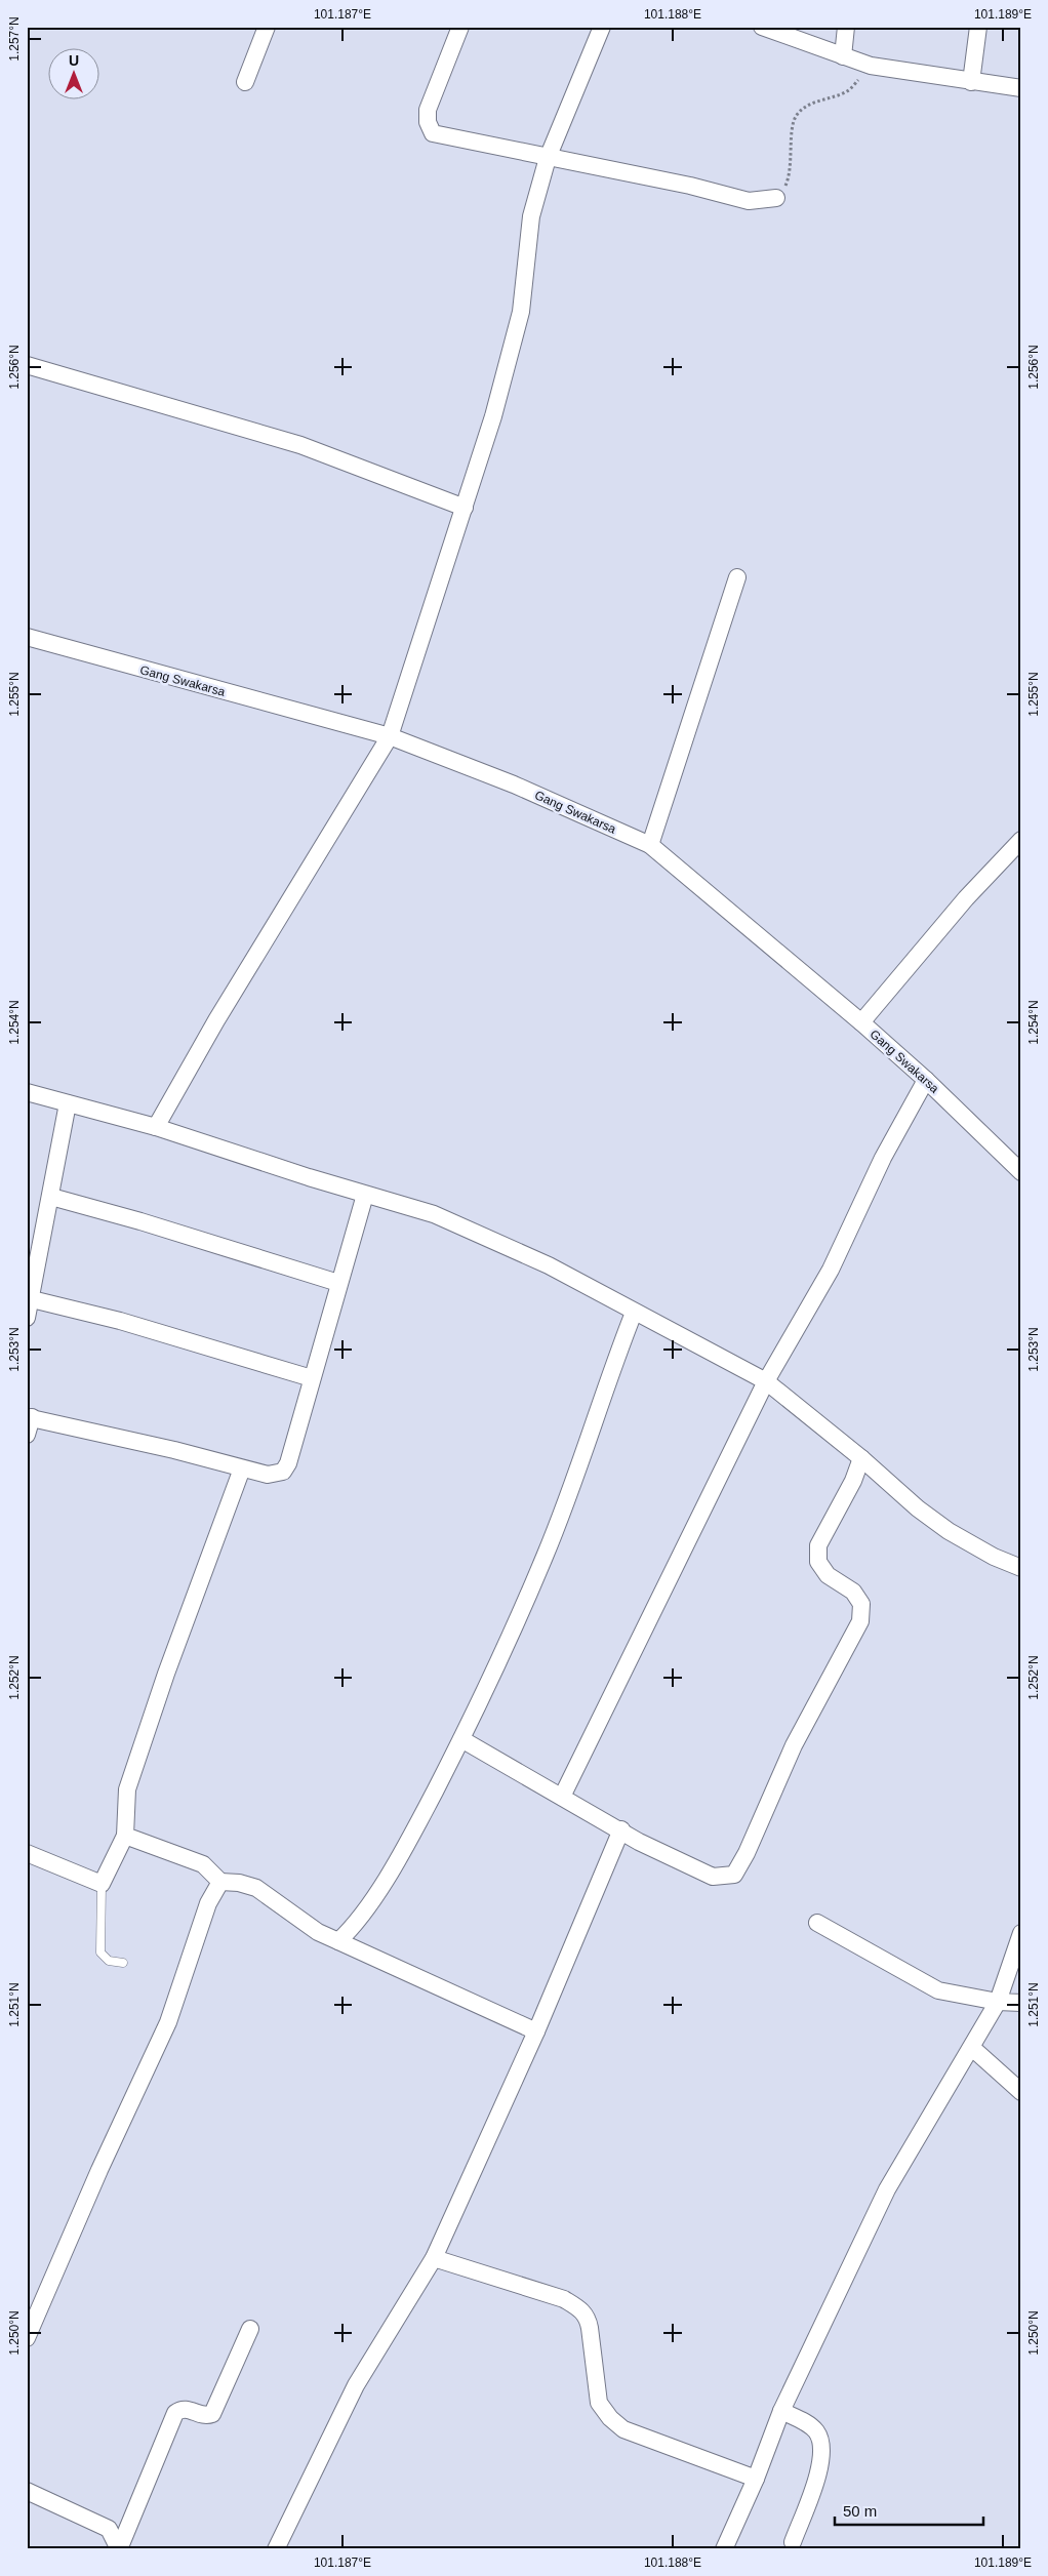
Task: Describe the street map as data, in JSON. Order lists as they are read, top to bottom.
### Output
{
  "streets": {
    "street": ["Gang Swakarsa"]
  },
  "scale_bar": "50 m",
  "north": "top",
  "coordinates": [
    "101.187°E",
    "101.188°E",
    "101.189°E",
    "1.257°N",
    "1.256°N",
    "1.255°N",
    "1.254°N",
    "1.253°N",
    "1.252°N",
    "1.251°N",
    "1.250°N"
  ]
}
